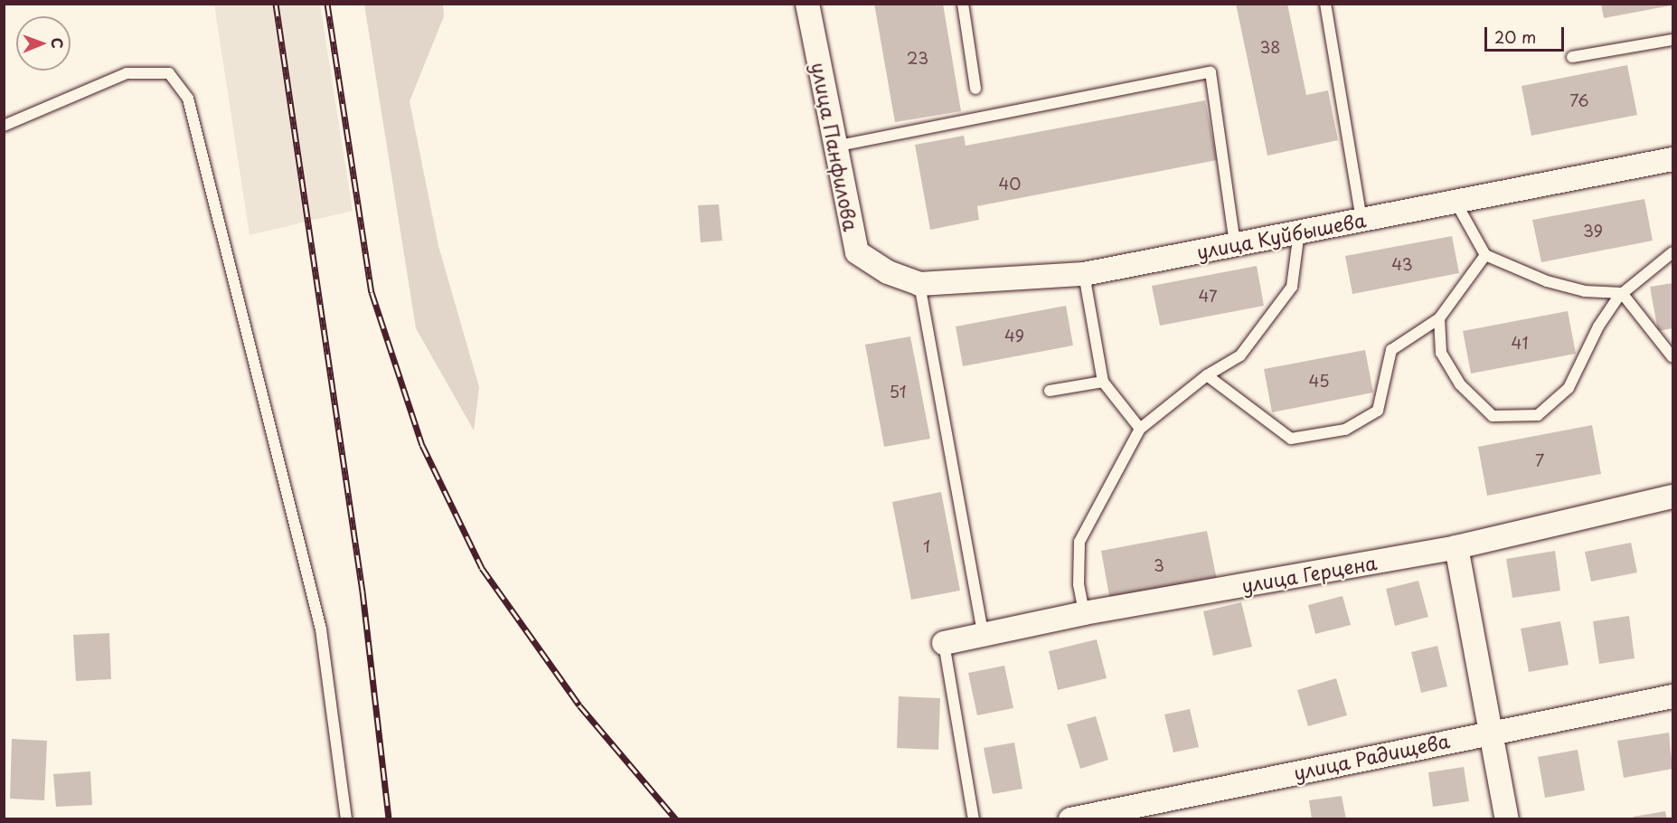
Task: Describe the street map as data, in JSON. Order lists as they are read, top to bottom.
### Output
{
  "streets": {
    "street": [
      "улица Панфилова",
      "улица Куйбышева",
      "улица Герцена",
      "улица Радищева"
    ]
  },
  "crossings": [
    ["улица Панфилова", "улица Куйбышева"]
  ],
  "house_numbers": [
    "38",
    "23",
    "76",
    "40",
    "39",
    "43",
    "47",
    "49",
    "41",
    "45",
    "51",
    "7",
    "1",
    "3"
  ],
  "scale_bar": "20 m",
  "north": "right"
}
